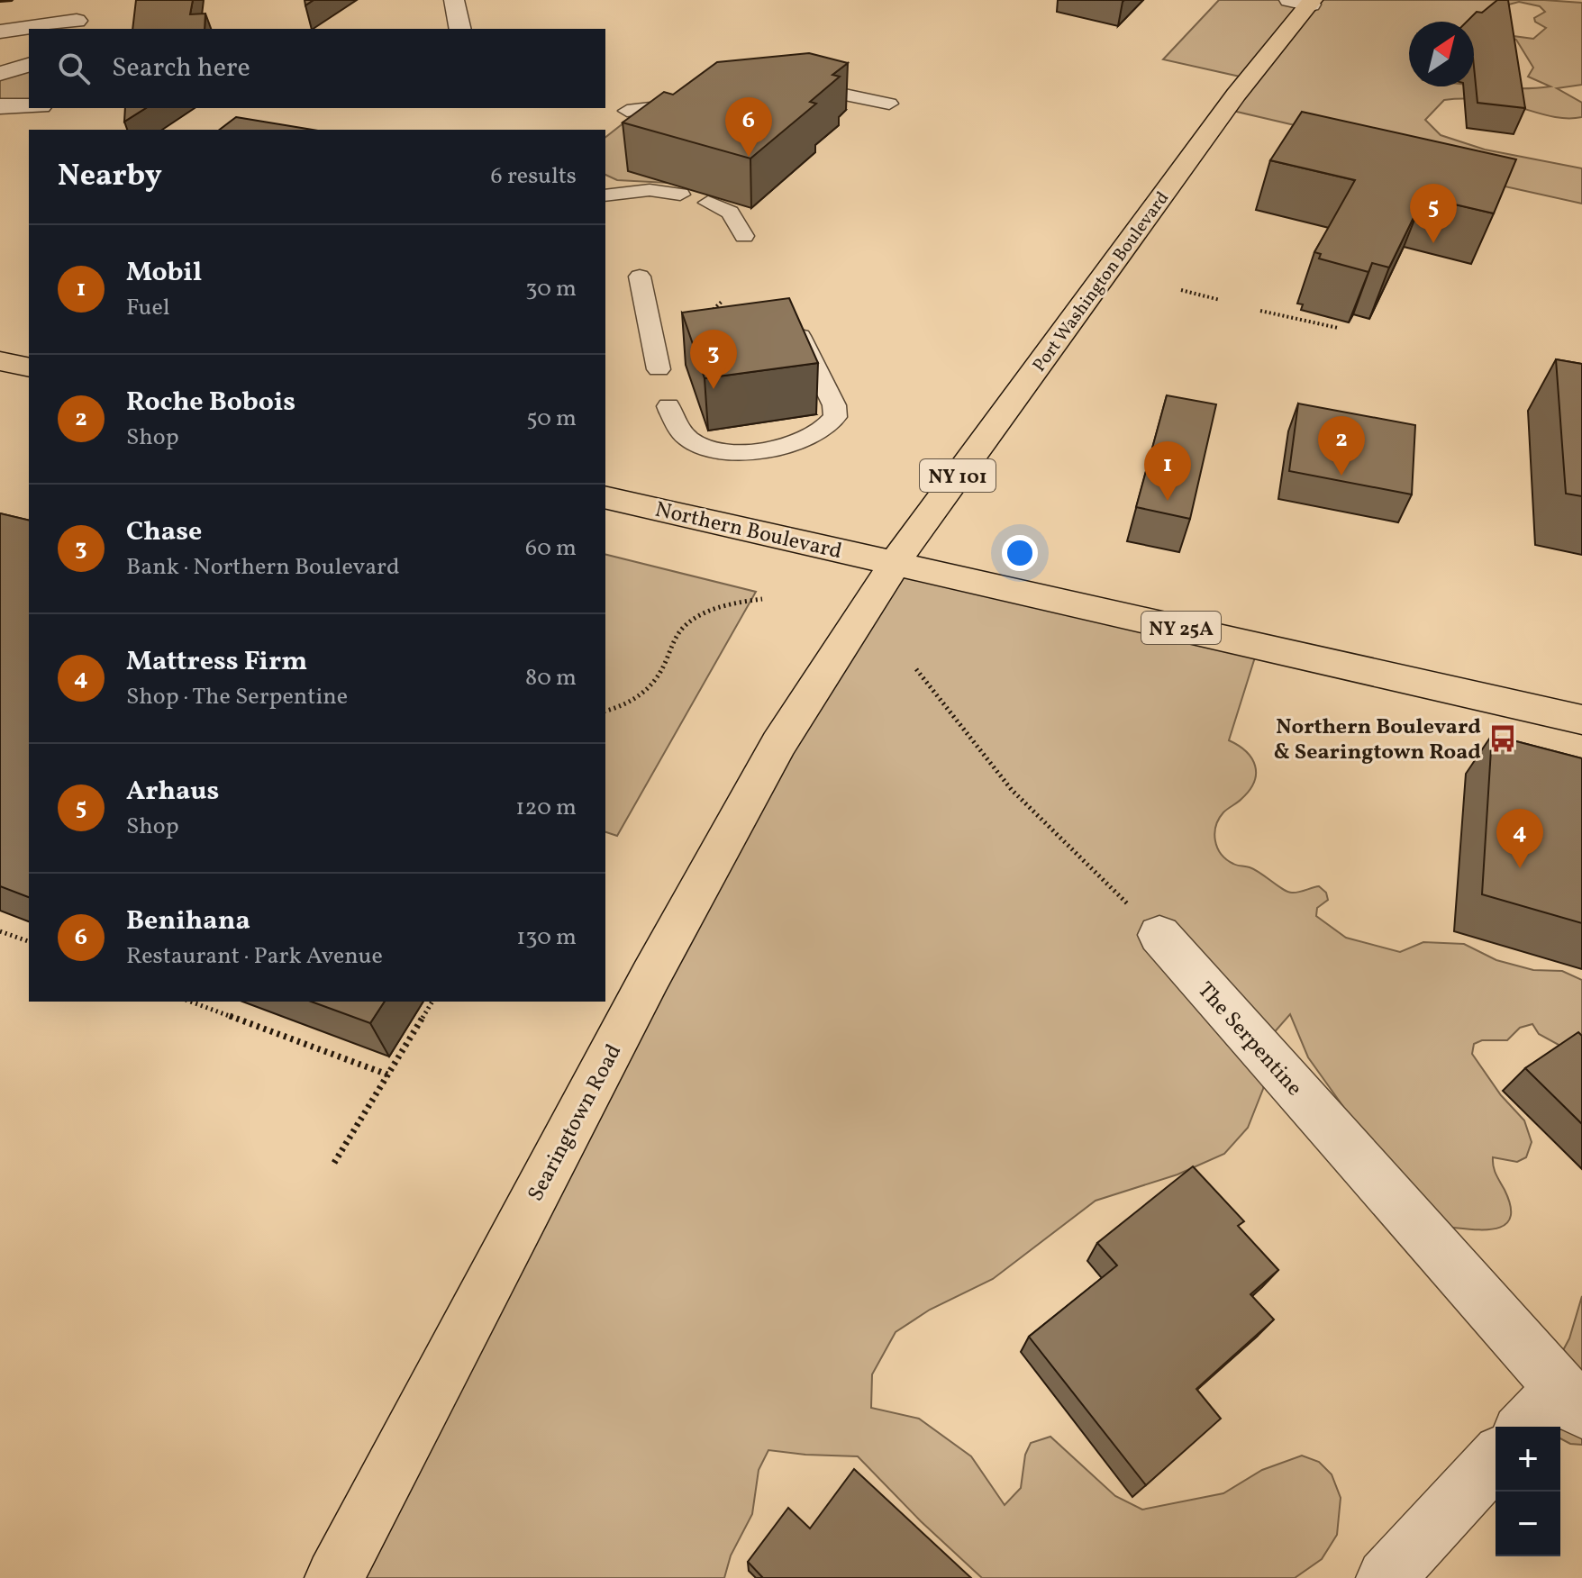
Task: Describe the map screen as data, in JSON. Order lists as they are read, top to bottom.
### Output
{
  "streets": {
    "main road": [
      "Port Washington Boulevard",
      "NY 101",
      "Northern Boulevard",
      "NY 25A",
      "Searingtown Road"
    ],
    "street": ["The Serpentine"]
  },
  "crossings": [
    ["Port Washington Boulevard", "Northern Boulevard"],
    ["Port Washington Boulevard", "NY 25A"],
    ["Port Washington Boulevard", "Searingtown Road"],
    ["Northern Boulevard", "NY 25A"],
    ["Northern Boulevard", "Searingtown Road"],
    ["NY 25A", "Searingtown Road"]
  ],
  "places": {
    "bus stop": ["Northern Boulevard & Searingtown Road"]
  },
  "north": "top right",
  "page": {
    "search": "Search here",
    "pins": [
      "6",
      "5",
      "3",
      "2",
      "1",
      "4"
    ],
    "heading": ["Nearby", "6 results"],
    "list": [
      {
        "mark": "1",
        "name": "Mobil",
        "note": "Fuel",
        "value": "30 m"
      },
      {
        "mark": "2",
        "name": "Roche Bobois",
        "note": "Shop",
        "value": "50 m"
      },
      {
        "mark": "3",
        "name": "Chase",
        "note": "Bank · Northern Boulevard",
        "value": "60 m"
      },
      {
        "mark": "4",
        "name": "Mattress Firm",
        "note": "Shop · The Serpentine",
        "value": "80 m"
      },
      {
        "mark": "5",
        "name": "Arhaus",
        "note": "Shop",
        "value": "120 m"
      },
      {
        "mark": "6",
        "name": "Benihana",
        "note": "Restaurant · Park Avenue",
        "value": "130 m"
      }
    ],
    "map_buttons": ["+", "−"]
  }
}
